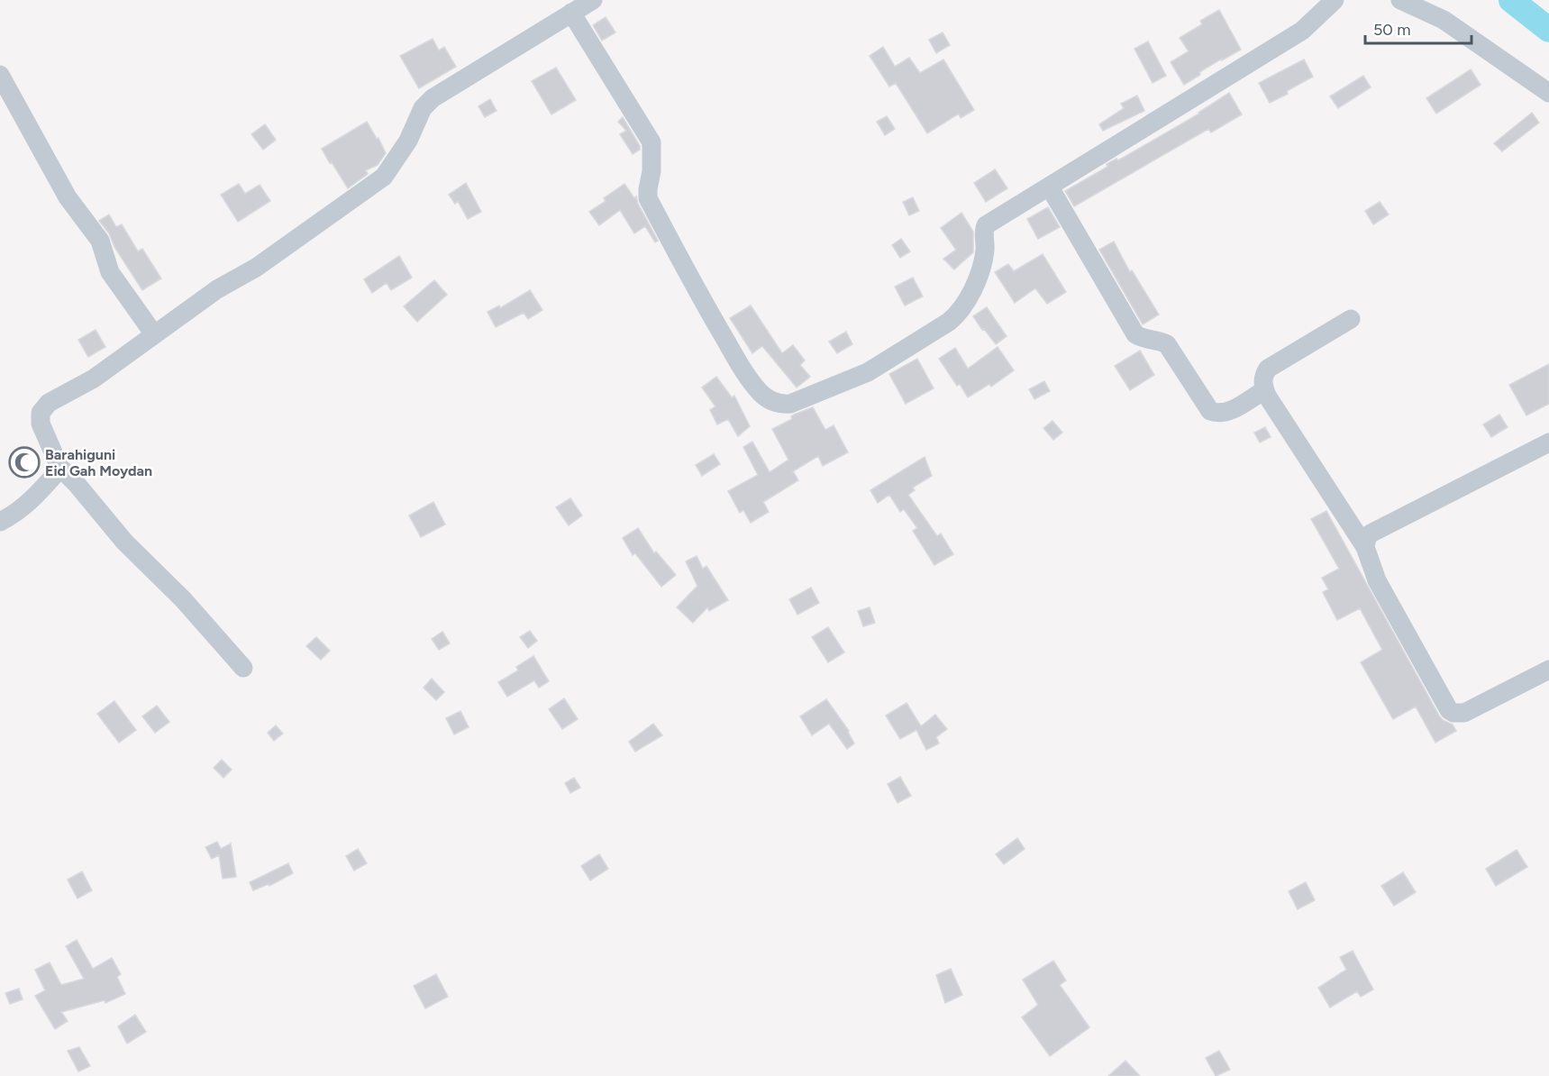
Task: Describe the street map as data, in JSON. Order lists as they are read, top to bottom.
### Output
{
  "places": {
    "mosque": ["Barahiguni Eid Gah Moydan"]
  },
  "scale_bar": "50 m"
}
